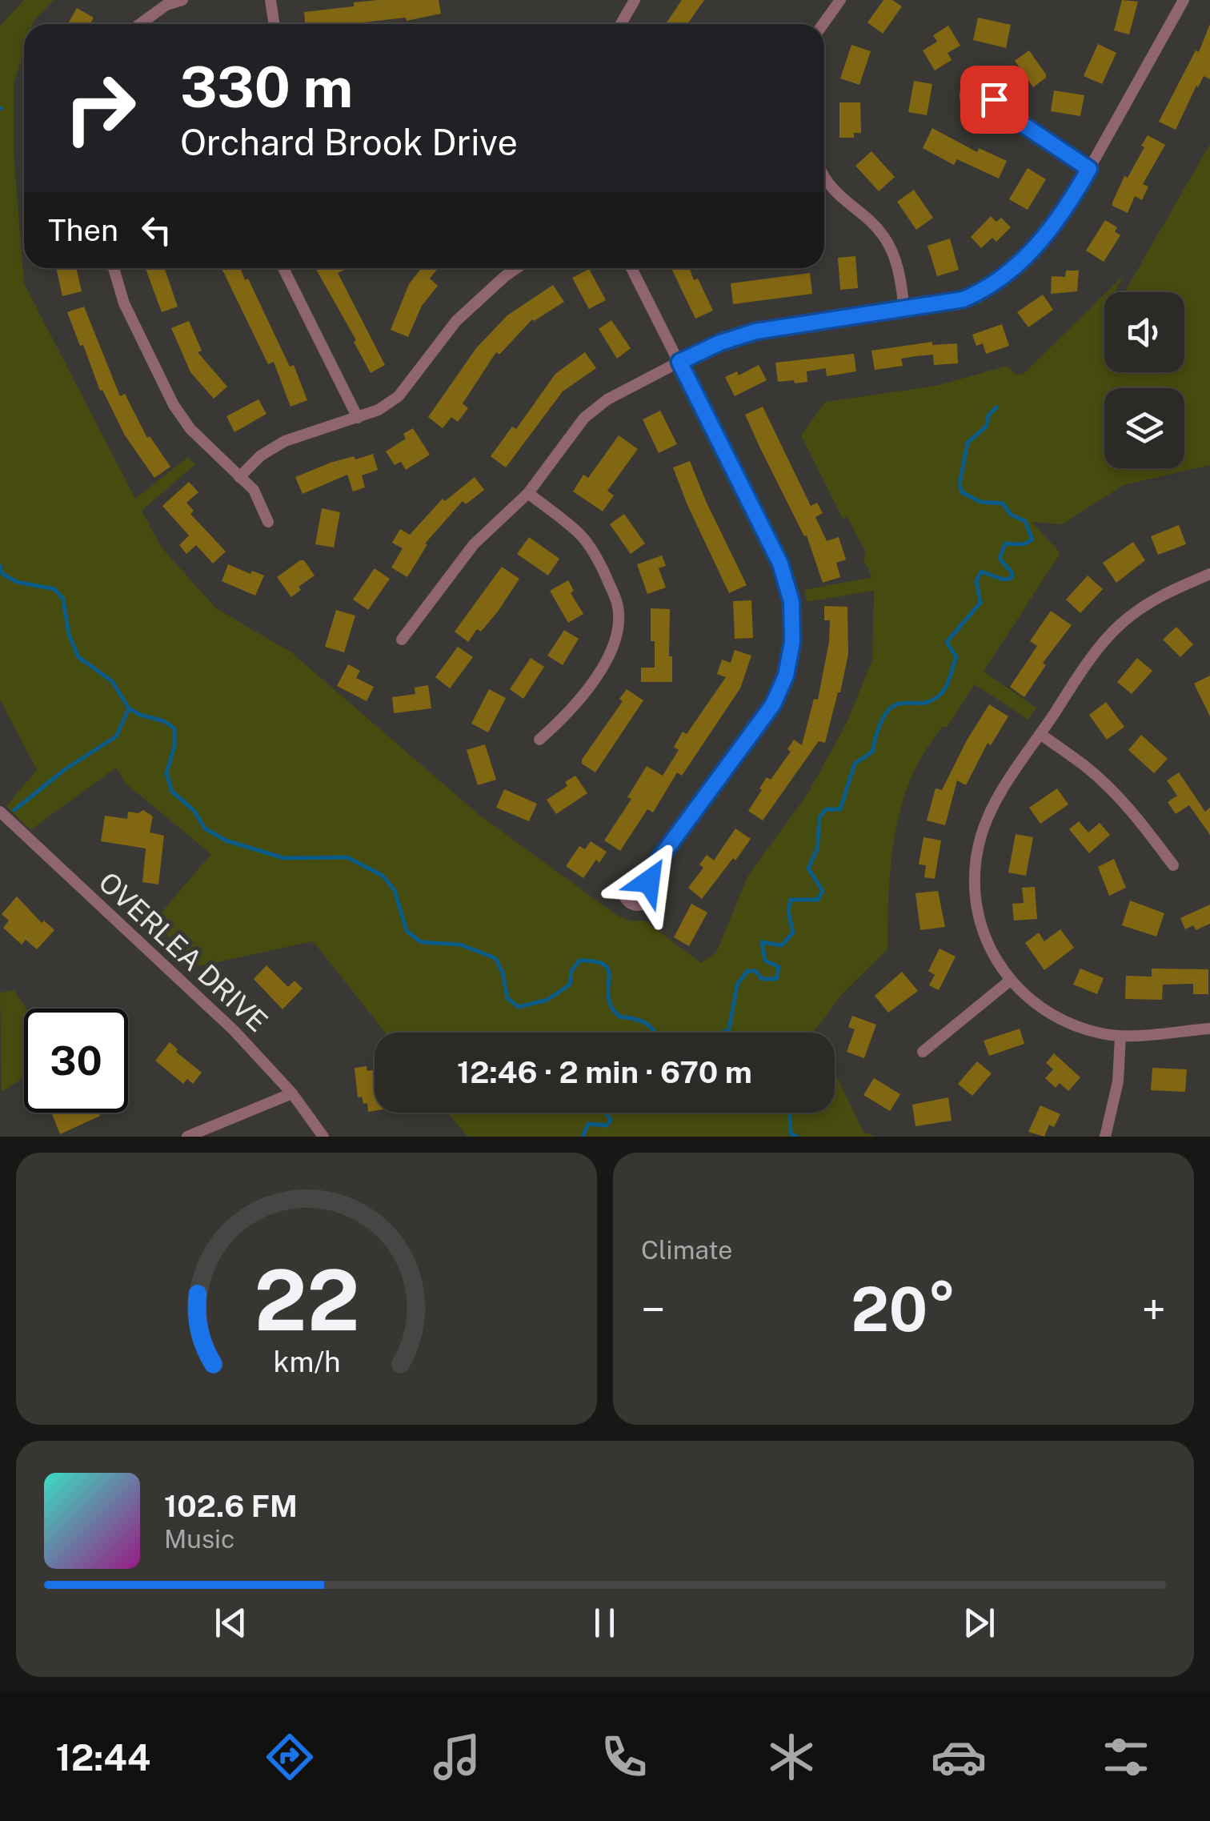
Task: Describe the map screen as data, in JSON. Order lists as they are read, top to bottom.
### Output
{
  "streets": {
    "street": ["OVERLEA DRIVE"]
  },
  "page": {
    "turn": ["330 m", "Orchard Brook Drive"],
    "then": "Then",
    "limit": "30",
    "trip": "12:46 · 2 min · 670 m",
    "tile": "Climate",
    "heat": ["−", "20°", "+"],
    "song": ["102.6 FM", "Music"],
    "tabs": "12:44",
    "gauge": ["22", "km/h"]
  }
}
